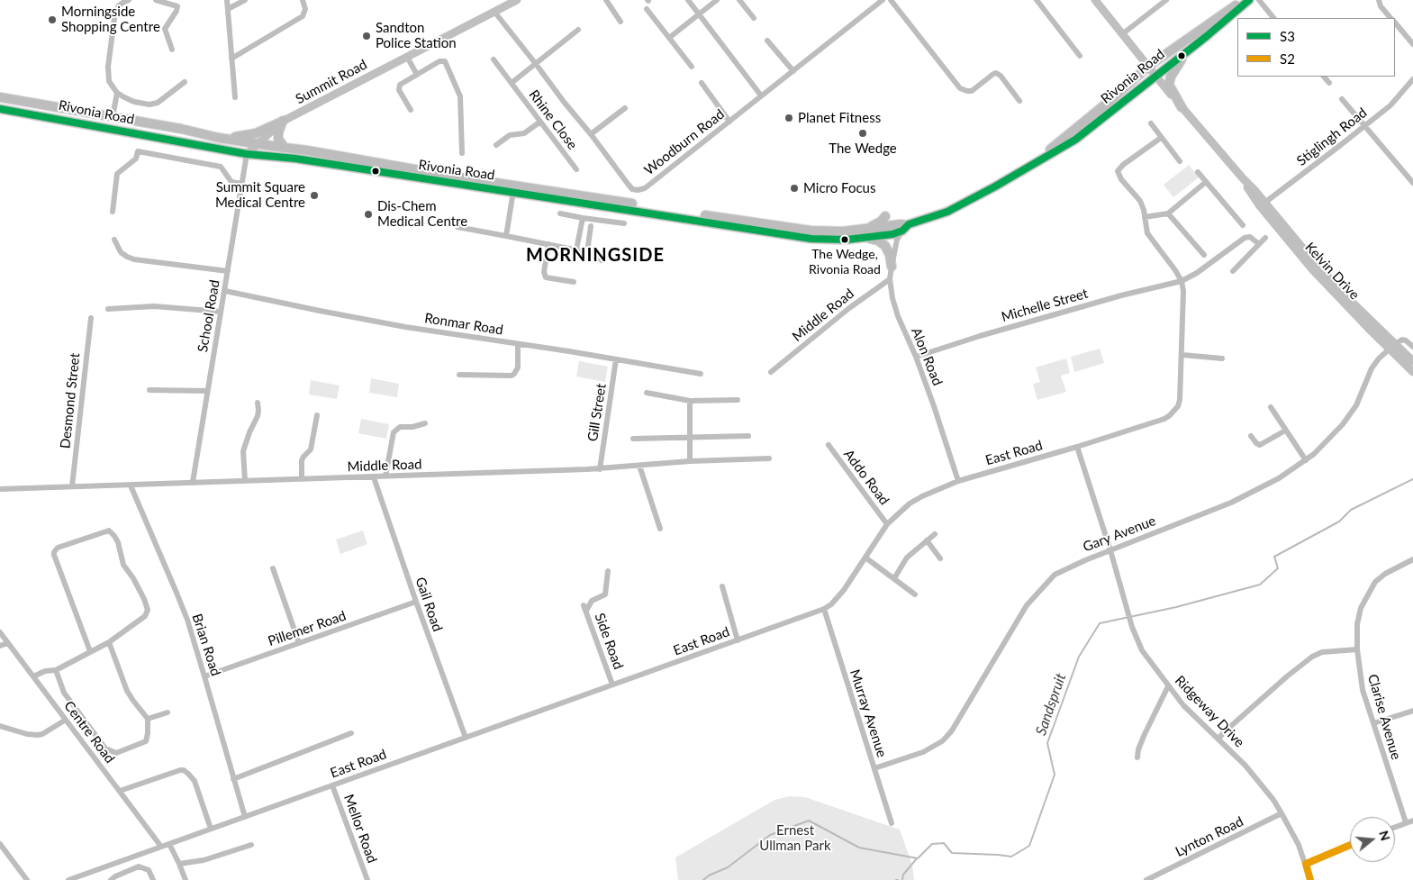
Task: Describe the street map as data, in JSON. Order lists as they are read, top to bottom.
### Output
{
  "streets": {
    "main road": ["Rivonia Road", "Summit Road", "Kelvin Drive"],
    "street": [
      "Rhine Close",
      "Stiglingh Road",
      "Woodburn Road",
      "Michelle Street",
      "Middle Road",
      "School Road",
      "Ronmar Road",
      "Alon Road",
      "Desmond Street",
      "Gill Street",
      "East Road",
      "Addo Road",
      "Gary Avenue",
      "Gail Road",
      "Pillemer Road",
      "Side Road",
      "Brian Road",
      "Ridgeway Drive",
      "Murray Avenue",
      "Clarise Avenue",
      "Centre Road",
      "Mellor Road",
      "Lynton Road"
    ]
  },
  "crossings": [
    ["Rivonia Road", "Summit Road"],
    ["Rivonia Road", "Kelvin Drive"],
    ["Rivonia Road", "School Road"],
    ["Rivonia Road", "Alon Road"],
    ["Summit Road", "Woodburn Road"],
    ["Summit Road", "School Road"],
    ["Rhine Close", "Woodburn Road"],
    ["Stiglingh Road", "Kelvin Drive"],
    ["Kelvin Drive", "Gary Avenue"],
    ["Michelle Street", "Alon Road"],
    ["Michelle Street", "East Road"],
    ["Middle Road", "School Road"],
    ["Middle Road", "Alon Road"],
    ["Middle Road", "Desmond Street"],
    ["Middle Road", "Gill Street"],
    ["Middle Road", "Gail Road"],
    ["Middle Road", "Brian Road"],
    ["School Road", "Ronmar Road"],
    ["Ronmar Road", "Gill Street"],
    ["Alon Road", "East Road"],
    ["East Road", "Addo Road"],
    ["East Road", "Gail Road"],
    ["East Road", "Side Road"],
    ["East Road", "Brian Road"],
    ["East Road", "Ridgeway Drive"],
    ["East Road", "Murray Avenue"],
    ["East Road", "Centre Road"],
    ["East Road", "Mellor Road"],
    ["Gary Avenue", "Ridgeway Drive"],
    ["Gary Avenue", "Murray Avenue"],
    ["Gail Road", "Pillemer Road"],
    ["Pillemer Road", "Brian Road"],
    ["Ridgeway Drive", "Lynton Road"]
  ],
  "districts": ["MORNINGSIDE"],
  "water": ["Sandspruit"],
  "parks": ["Ernest Ullman Park"],
  "places": [
    "Morningside Shopping Centre",
    "Sandton Police Station",
    "Planet Fitness",
    "The Wedge",
    "Micro Focus",
    "Summit Square Medical Centre",
    "Dis-Chem Medical Centre",
    "The Wedge, Rivonia Road"
  ],
  "lines": ["transit line S3", "transit line S2"],
  "legend": ["S3", "S2"],
  "north": "right"
}
